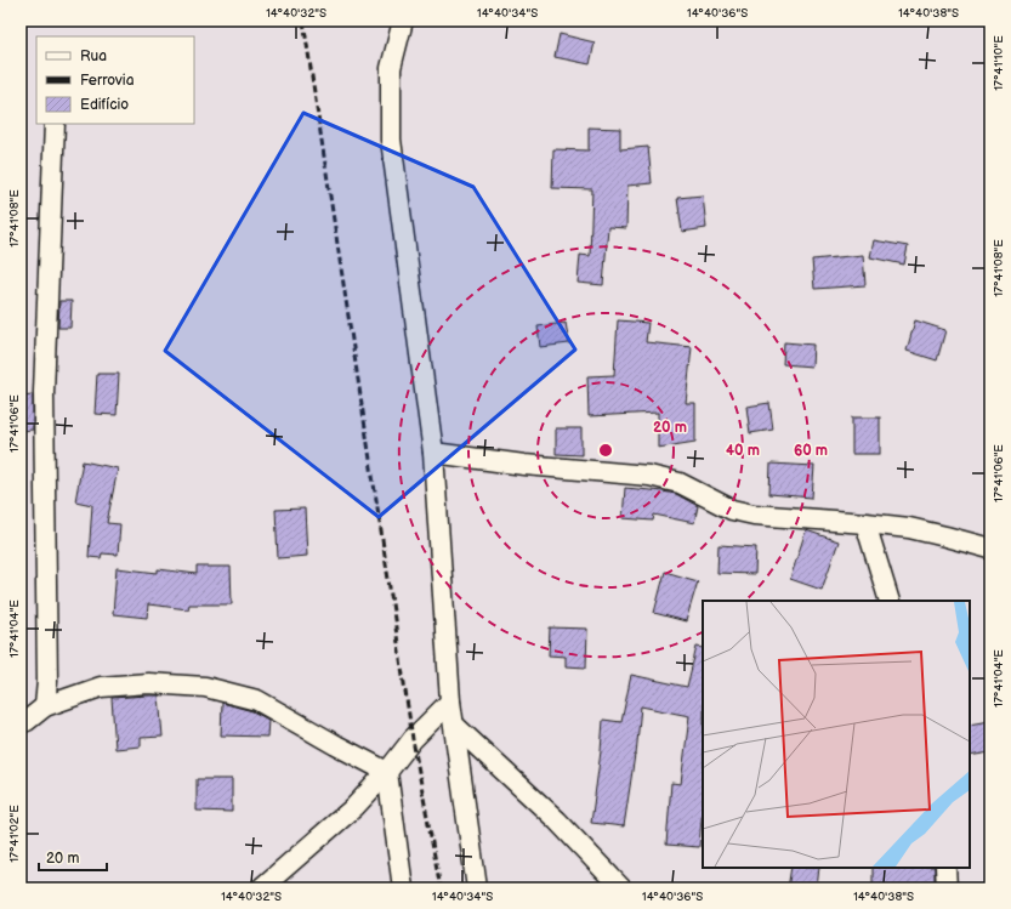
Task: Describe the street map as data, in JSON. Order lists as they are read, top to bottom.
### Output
{
  "legend": ["Rua", "Ferrovia", "Edifício"],
  "scale_bar": "20 m",
  "coordinates": [
    "14°40'32\"S",
    "14°40'34\"S",
    "14°40'36\"S",
    "14°40'38\"S",
    "17°41'10\"E",
    "17°41'08\"E",
    "17°41'06\"E",
    "17°41'04\"E",
    "17°41'02\"E"
  ],
  "rings": ["20 m", "40 m", "60 m"]
}
